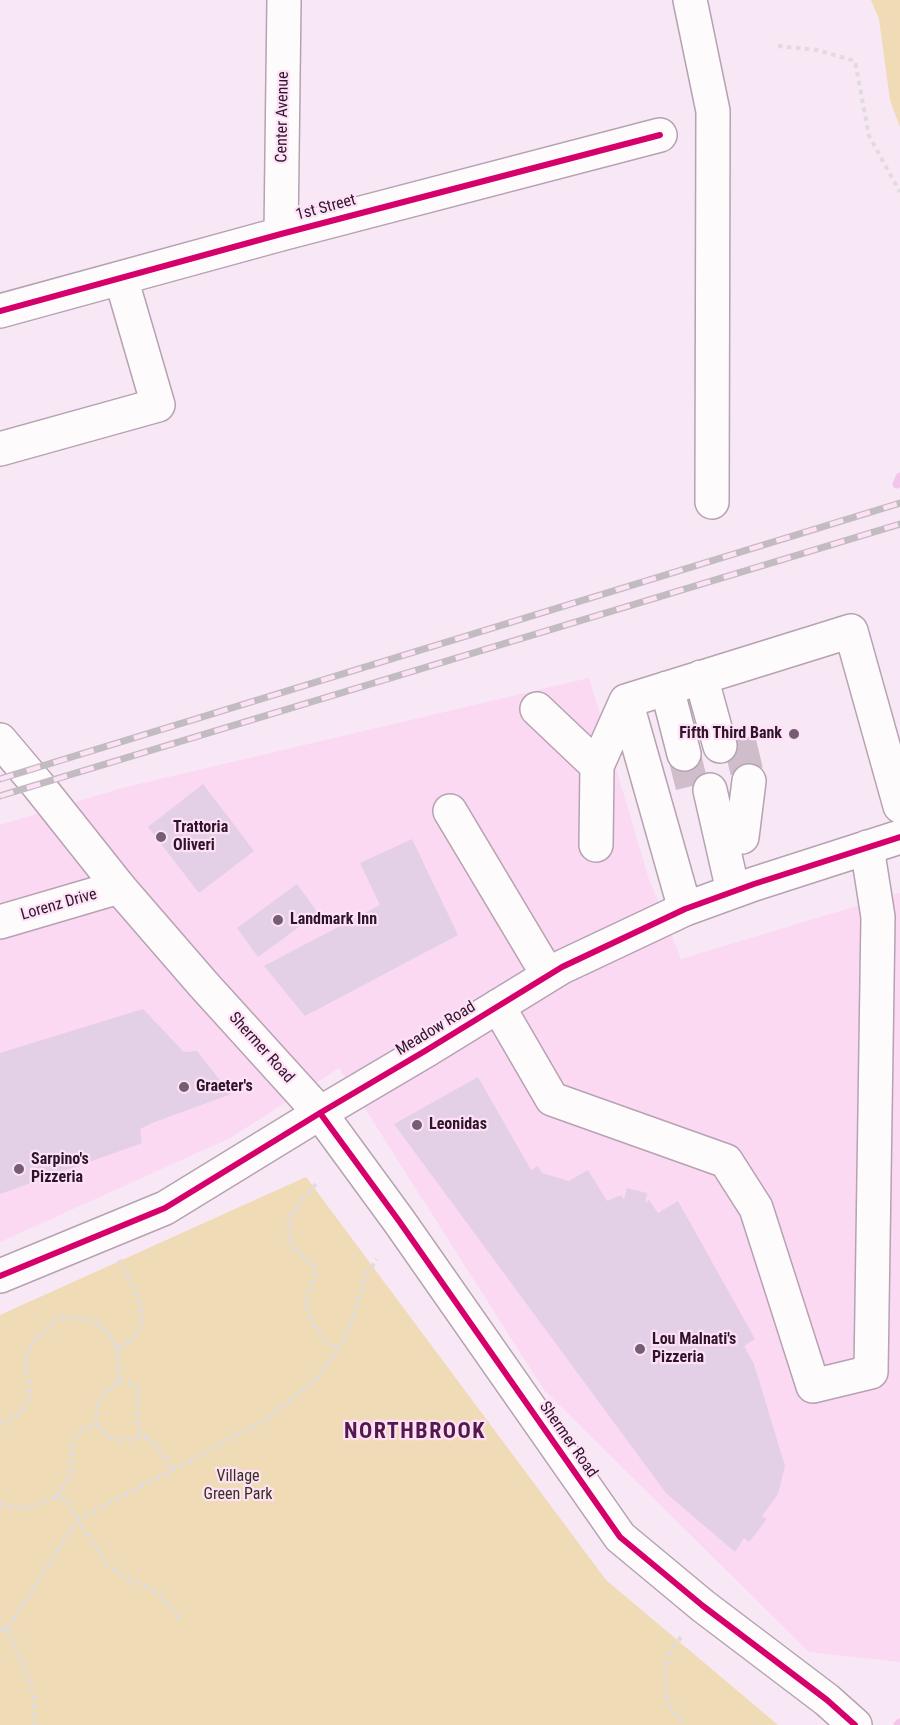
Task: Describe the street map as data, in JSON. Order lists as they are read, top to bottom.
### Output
{
  "streets": {
    "street": [
      "Center Avenue",
      "1st Street",
      "Lorenz Drive",
      "Meadow Road",
      "Shermer Road"
    ]
  },
  "crossings": [
    ["Center Avenue", "1st Street"],
    ["Lorenz Drive", "Shermer Road"],
    ["Meadow Road", "Shermer Road"]
  ],
  "districts": ["NORTHBROOK"],
  "parks": ["Village Green Park"],
  "places": [
    "Fifth Third Bank",
    "Trattoria Oliveri",
    "Landmark Inn",
    "Graeter's",
    "Leonidas",
    "Sarpino's Pizzeria",
    "Lou Malnati's Pizzeria"
  ]
}
